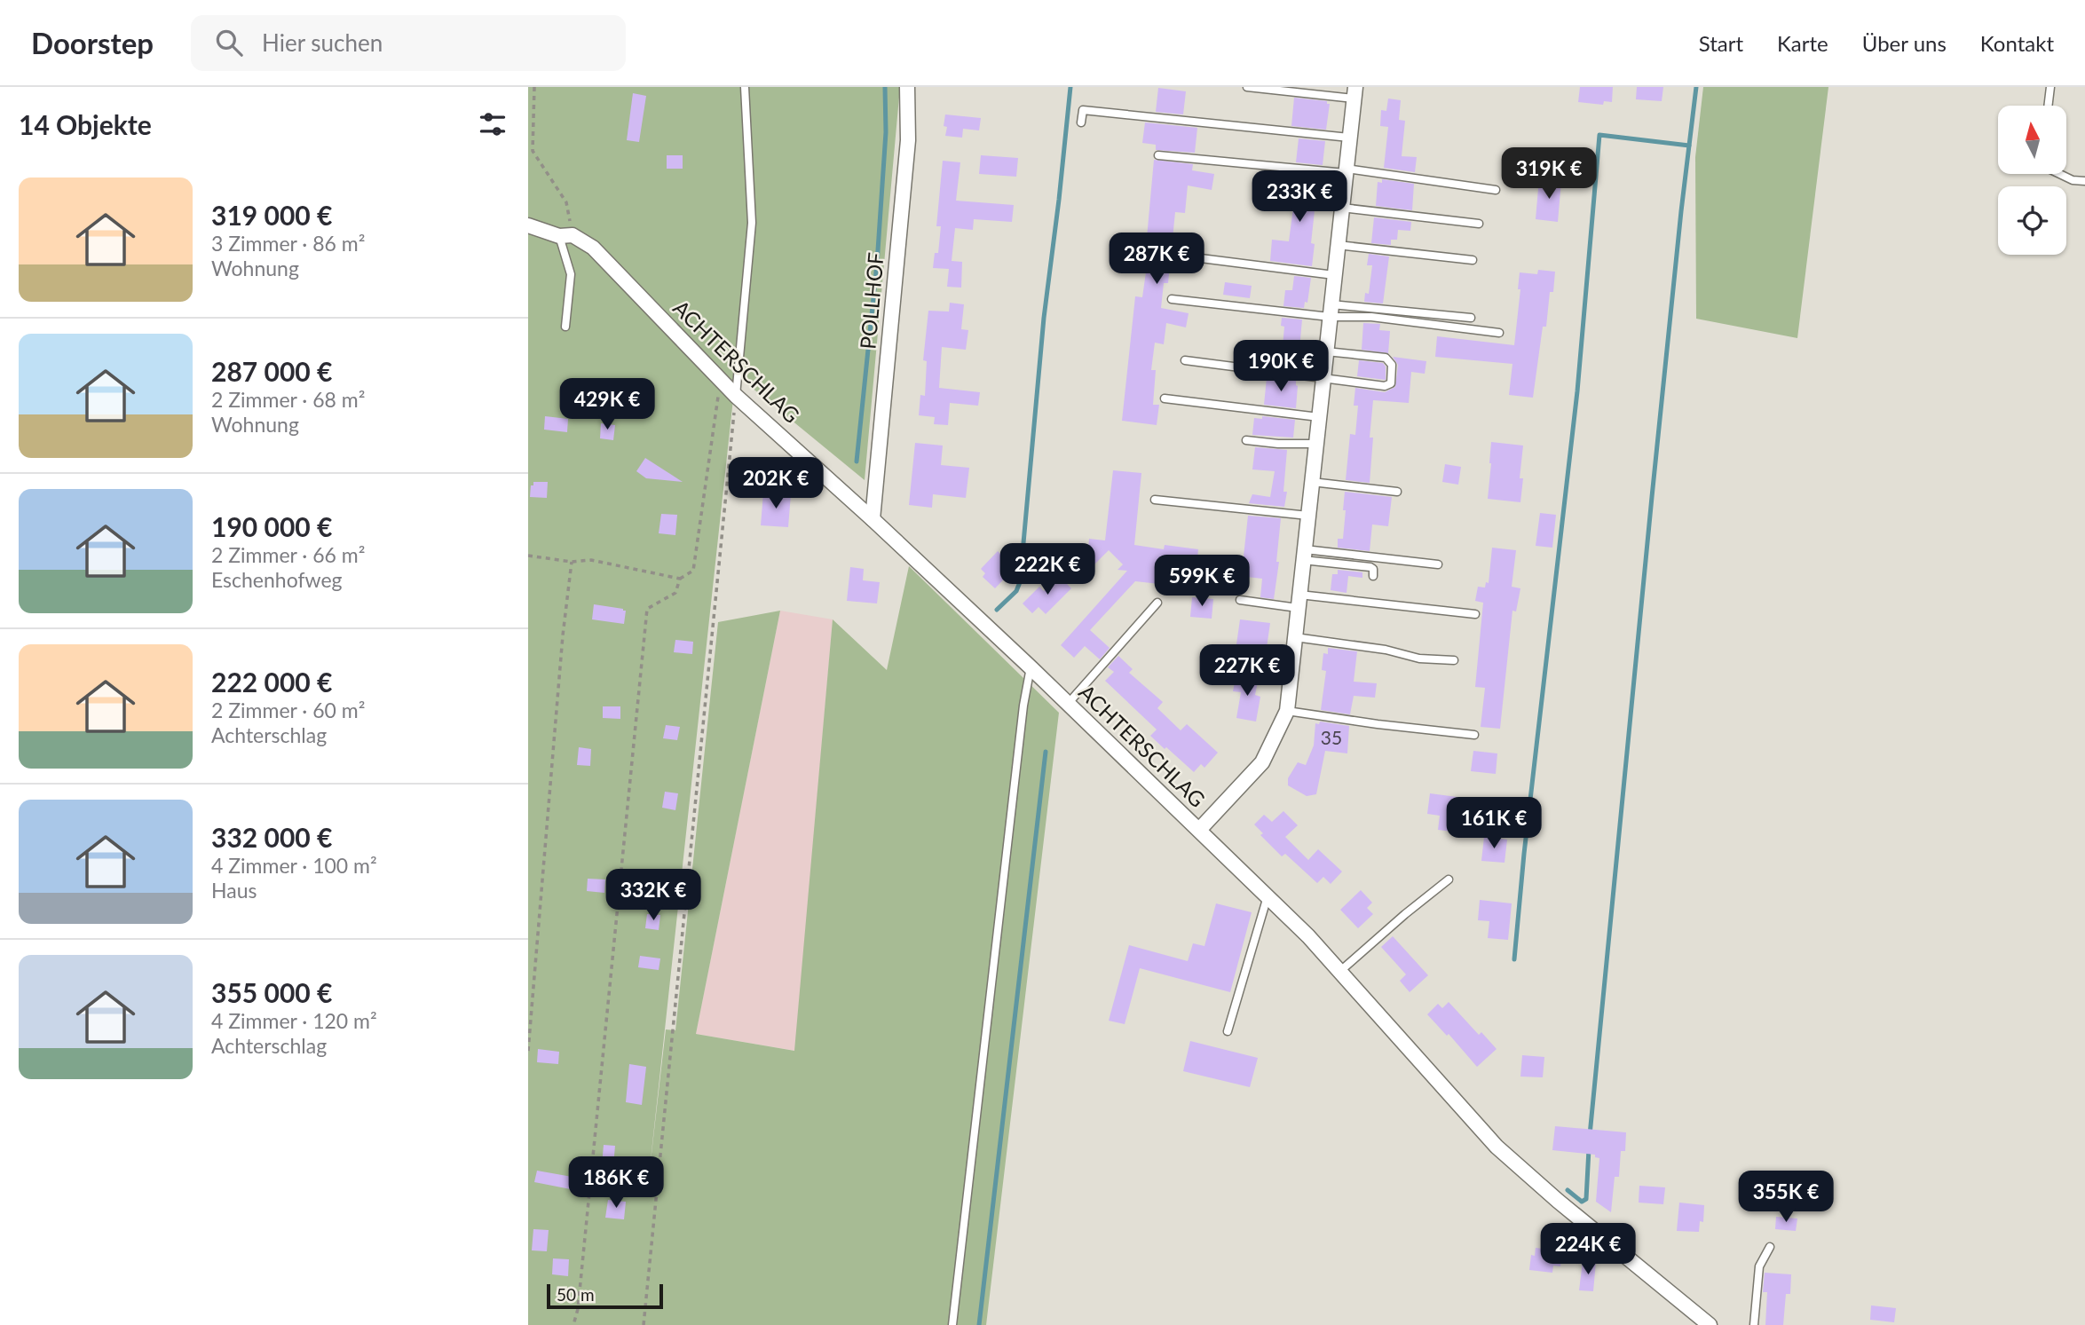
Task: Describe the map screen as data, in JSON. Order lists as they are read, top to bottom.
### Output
{
  "streets": {
    "street": ["POLLHOF", "ACHTERSCHLAG"]
  },
  "crossings": [
    ["POLLHOF", "ACHTERSCHLAG"]
  ],
  "house_numbers": ["35"],
  "scale_bar": "50 m",
  "north": "top",
  "page": {
    "header": "Doorstep",
    "search": "Hier suchen",
    "nav": [
      "Start",
      "Karte",
      "Über uns",
      "Kontakt"
    ],
    "heading": "14 Objekte",
    "price": [
      "319K €",
      "233K €",
      "287K €",
      "190K €",
      "429K €",
      "202K €",
      "222K €",
      "599K €",
      "227K €",
      "161K €",
      "332K €",
      "186K €",
      "355K €",
      "224K €"
    ],
    "list": [
      {
        "name": "319 000 €",
        "note": "3 Zimmer · 86 m² · Wohnung"
      },
      {
        "name": "287 000 €",
        "note": "2 Zimmer · 68 m² · Wohnung"
      },
      {
        "name": "190 000 €",
        "note": "2 Zimmer · 66 m² · Eschenhofweg"
      },
      {
        "name": "222 000 €",
        "note": "2 Zimmer · 60 m² · Achterschlag"
      },
      {
        "name": "332 000 €",
        "note": "4 Zimmer · 100 m² · Haus"
      },
      {
        "name": "355 000 €",
        "note": "4 Zimmer · 120 m² · Achterschlag"
      }
    ],
    "scale": "50 m"
  }
}
